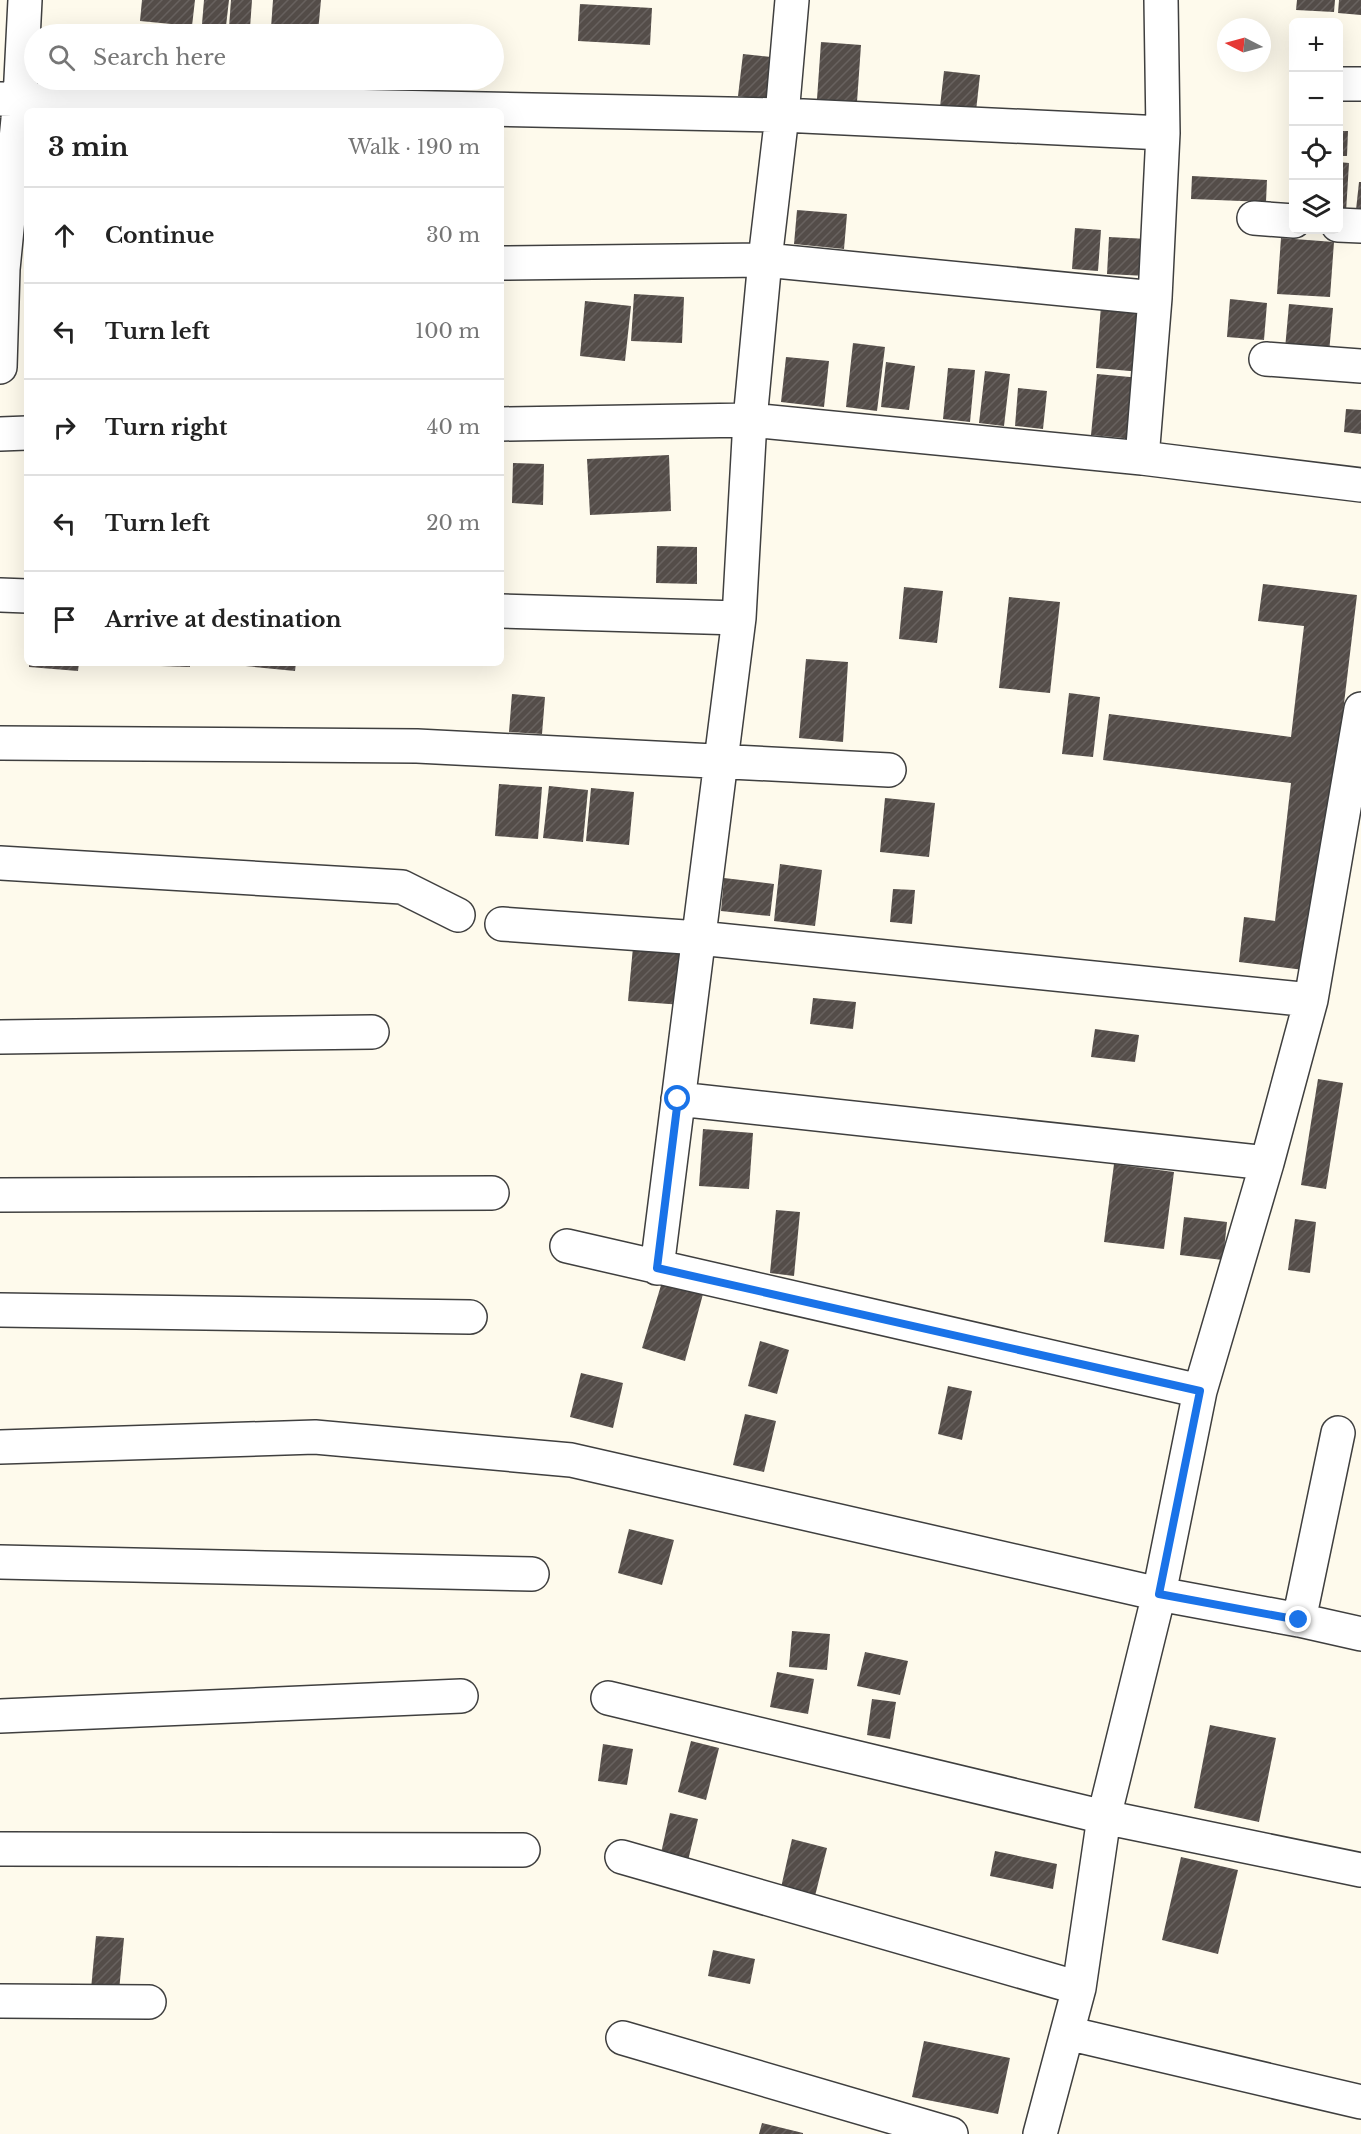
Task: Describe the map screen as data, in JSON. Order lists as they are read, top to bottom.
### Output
{
  "north": "left",
  "page": {
    "map_buttons": ["+", "−"],
    "search": "Search here",
    "heading": ["3 min", "Walk · 190 m"],
    "list": [
      ["Continue", "30 m"],
      ["Turn left", "100 m"],
      ["Turn right", "40 m"],
      ["Turn left", "20 m"],
      "Arrive at destination"
    ]
  }
}
